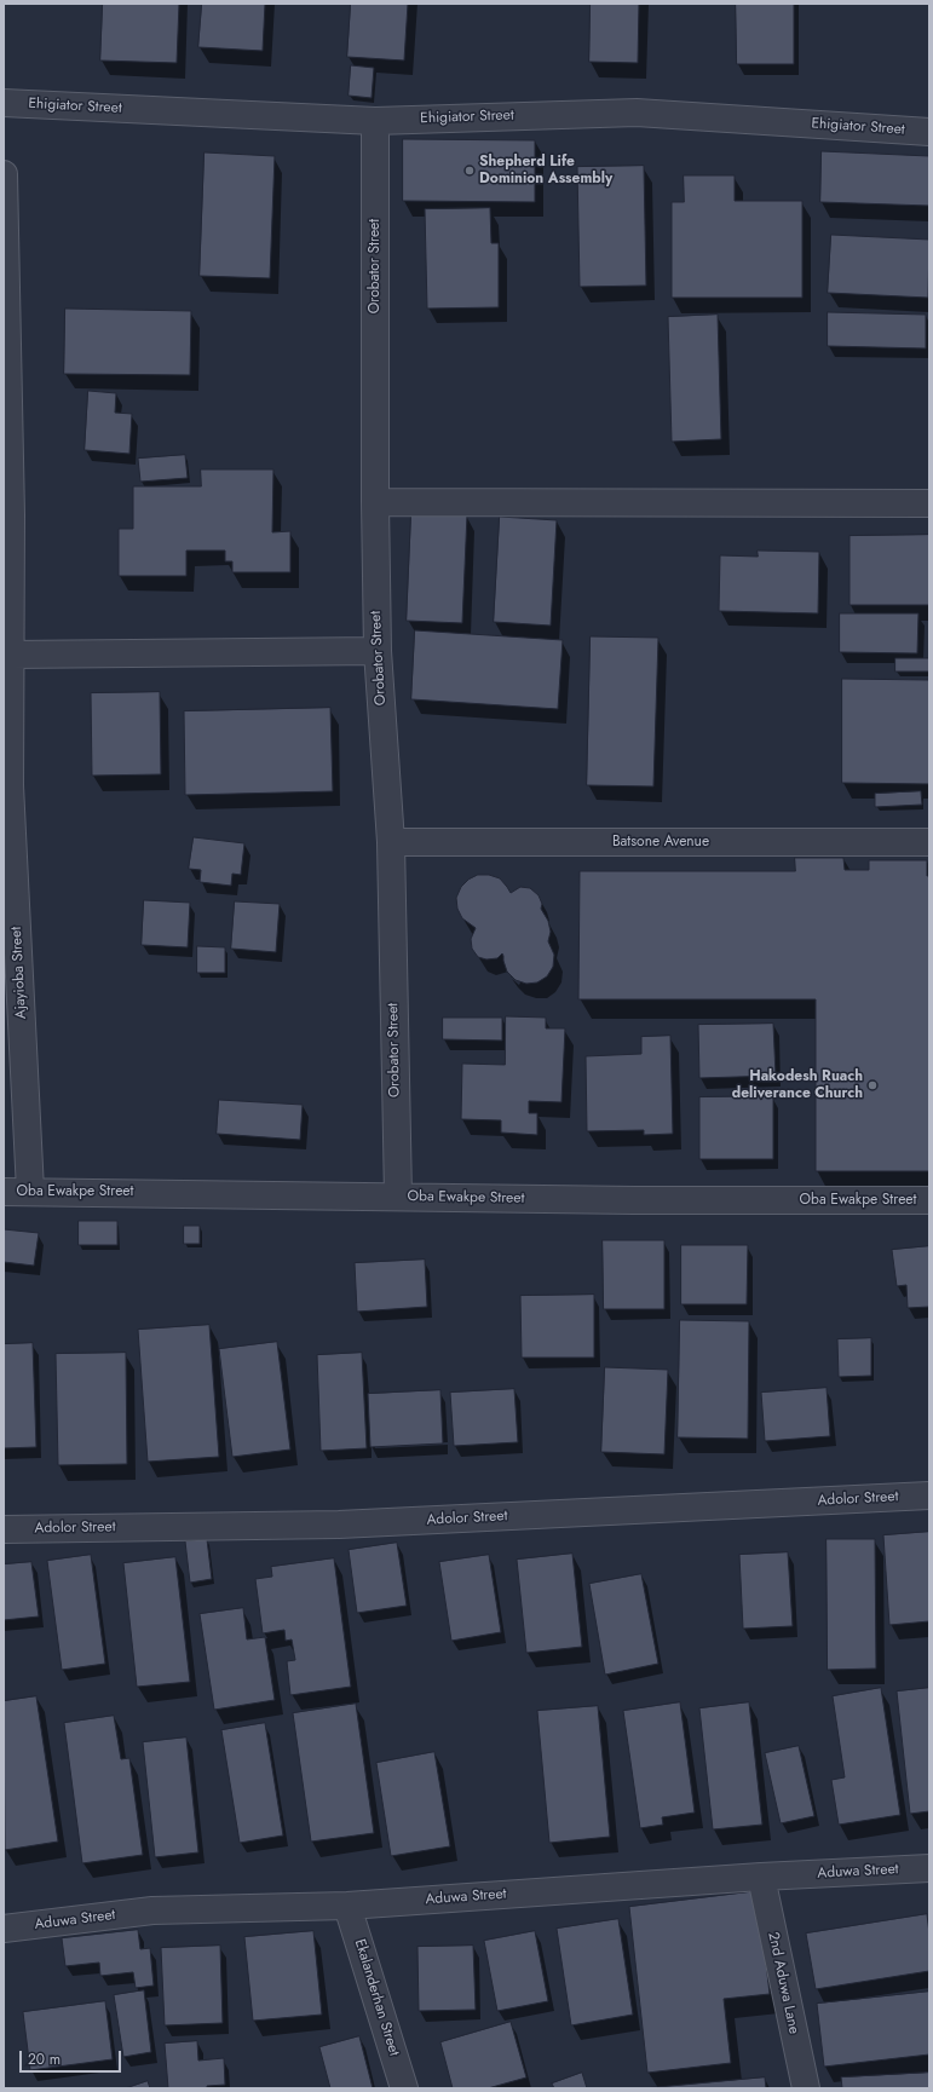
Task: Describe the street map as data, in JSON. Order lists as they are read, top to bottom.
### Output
{
  "streets": {
    "street": [
      "Ehigiator Street",
      "Orobator Street",
      "Batsone Avenue",
      "Ajayioba Street",
      "Oba Ewakpe Street",
      "Adolor Street",
      "Aduwa Street",
      "2nd Aduwa Lane",
      "Ekalanderhan Street"
    ]
  },
  "crossings": [
    ["Ehigiator Street", "Orobator Street"],
    ["Orobator Street", "Batsone Avenue"],
    ["Orobator Street", "Oba Ewakpe Street"],
    ["Ajayioba Street", "Oba Ewakpe Street"],
    ["Aduwa Street", "2nd Aduwa Lane"],
    ["Aduwa Street", "Ekalanderhan Street"]
  ],
  "places": ["Shepherd Life Dominion Assembly", "Hakodesh Ruach deliverance Church"],
  "scale_bar": "20 m"
}
